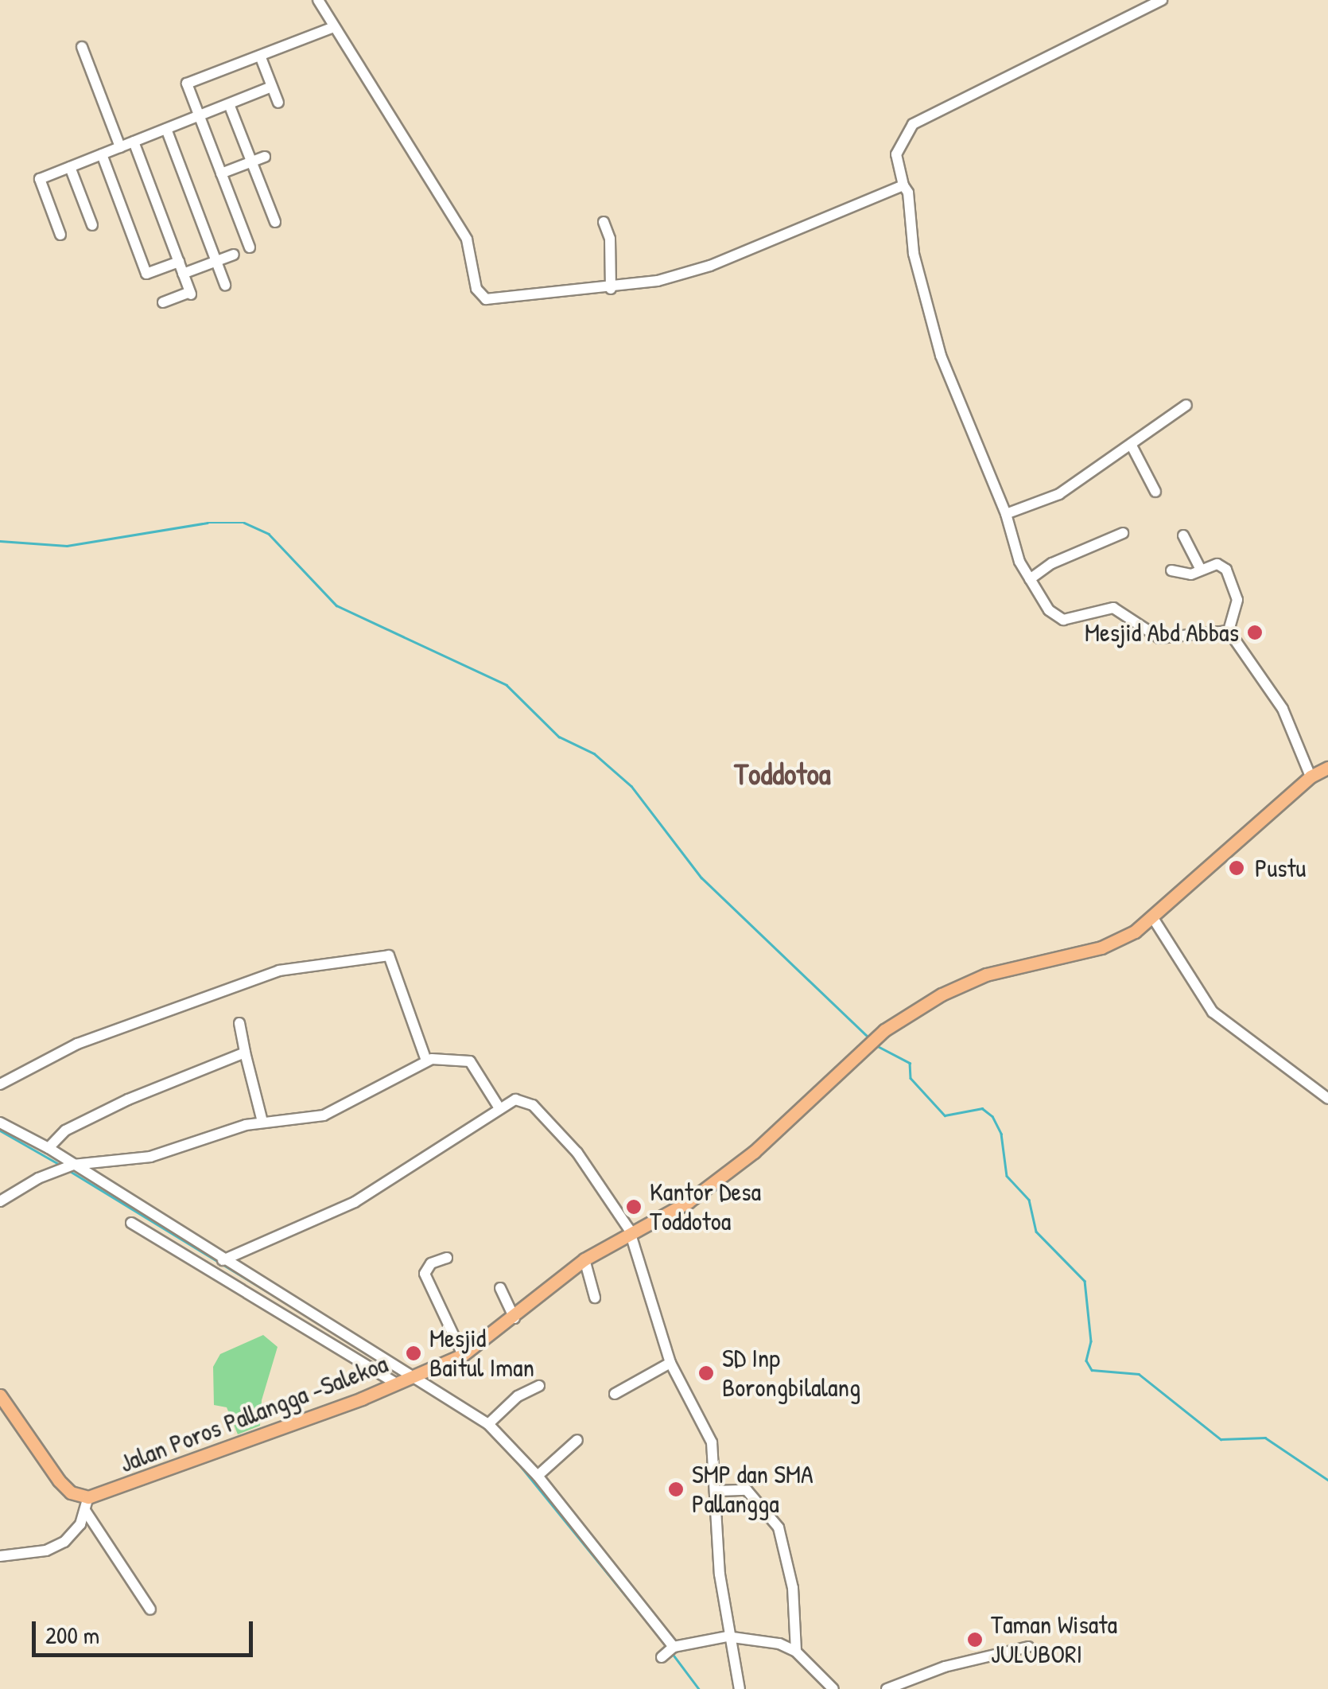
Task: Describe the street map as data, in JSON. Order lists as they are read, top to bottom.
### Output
{
  "streets": {
    "main road": ["Jalan Poros Pallangga -Salekoa"]
  },
  "districts": ["Toddotoa"],
  "places": [
    "Mesjid Abd Abbas",
    "Pustu",
    "Kantor Desa Toddotoa",
    "Mesjid Baitul Iman",
    "SD Inp Borongbilalang",
    "SMP dan SMA Pallangga",
    "Taman Wisata JULUBORI"
  ],
  "scale_bar": "200 m"
}
